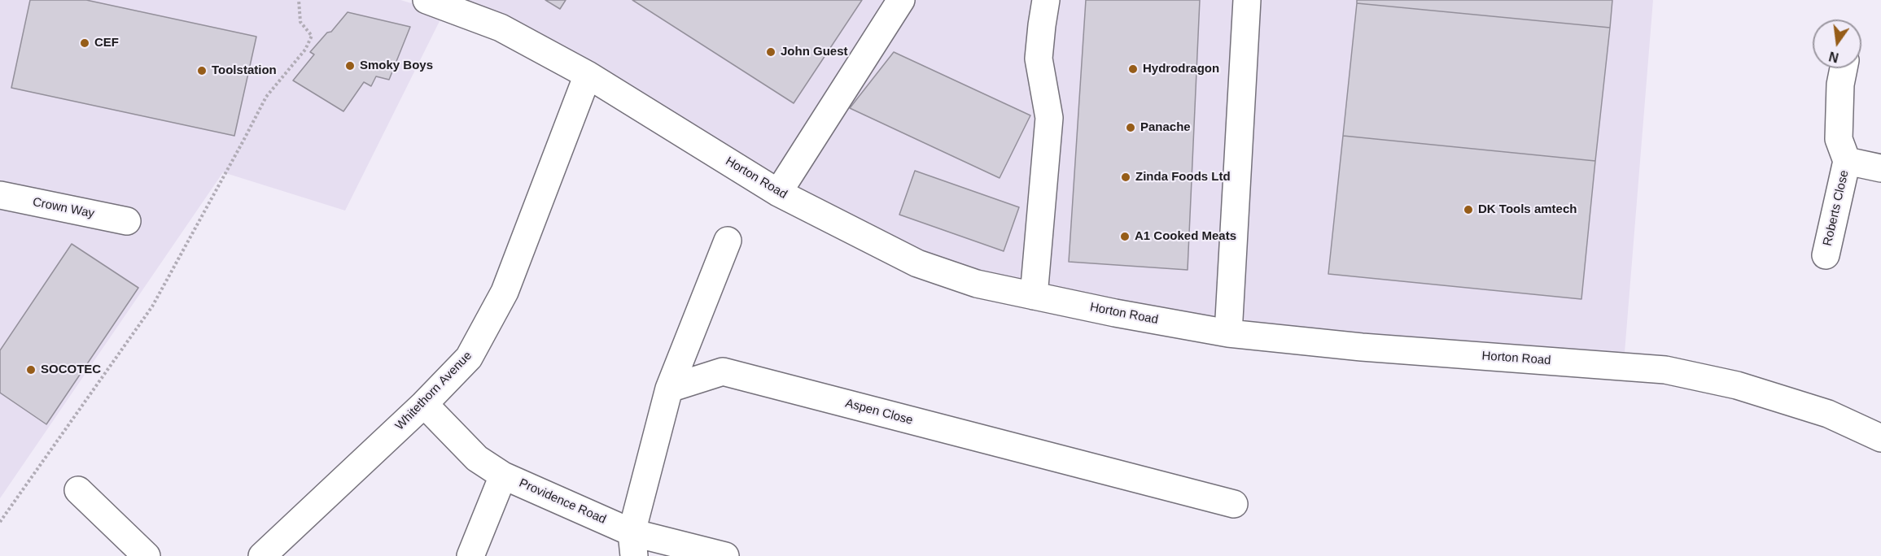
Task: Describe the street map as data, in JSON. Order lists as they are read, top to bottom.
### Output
{
  "streets": {
    "street": [
      "Horton Road",
      "Crown Way",
      "Roberts Close",
      "Whitethorn Avenue",
      "Aspen Close",
      "Providence Road"
    ]
  },
  "crossings": [
    ["Horton Road", "Whitethorn Avenue"],
    ["Whitethorn Avenue", "Providence Road"]
  ],
  "places": [
    "CEF",
    "John Guest",
    "Smoky Boys",
    "Hydrodragon",
    "Toolstation",
    "Panache",
    "Zinda Foods Ltd",
    "DK Tools amtech",
    "A1 Cooked Meats",
    "SOCOTEC"
  ],
  "north": "bottom"
}
